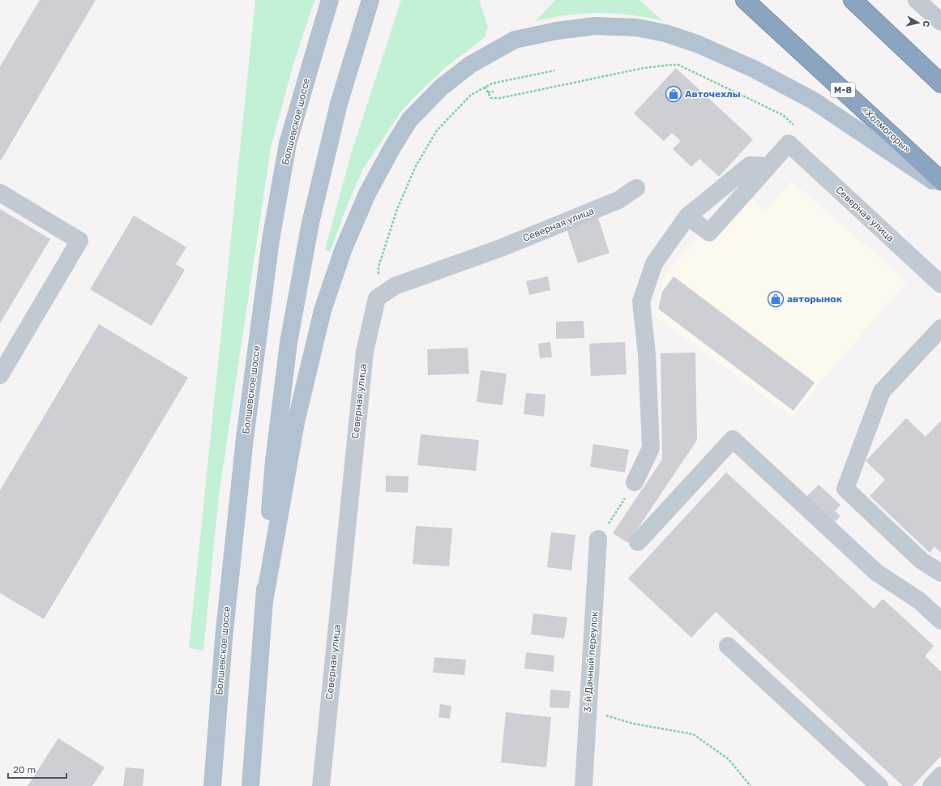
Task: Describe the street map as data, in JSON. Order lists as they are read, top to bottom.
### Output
{
  "streets": {
    "highway": ["М-8", "«Холмогоры»"],
    "main road": ["Болшевское шоссе"],
    "street": ["Северная улица", "3-й Дачный переулок"]
  },
  "places": {
    "shop": ["Авточехлы", "авторынок"]
  },
  "scale_bar": "20 m",
  "north": "right"
}
